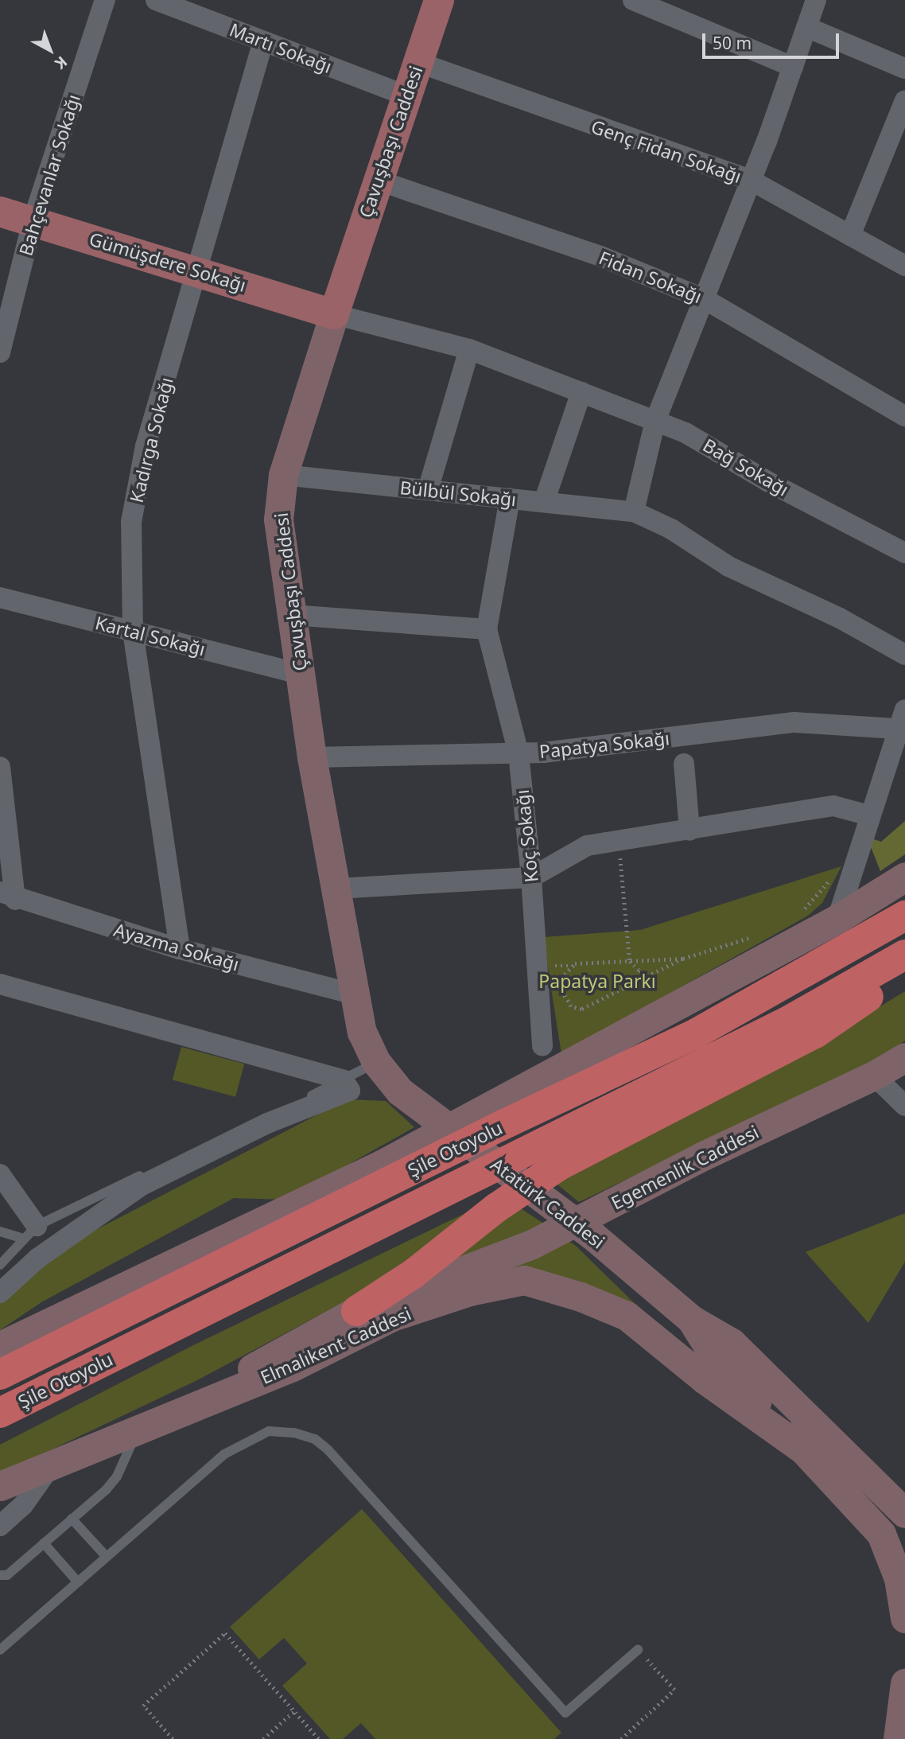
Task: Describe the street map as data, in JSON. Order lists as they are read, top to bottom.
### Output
{
  "streets": {
    "highway": ["Şile Otoyolu"],
    "main road": [
      "Çavuşbaşı Caddesi",
      "Gümüşdere Sokağı",
      "Egemenlik Caddesi",
      "Atatürk Caddesi",
      "Elmalıkent Caddesi"
    ],
    "street": [
      "Martı Sokağı",
      "Genç Fidan Sokağı",
      "Bahçevanlar Sokağı",
      "Fidan Sokağı",
      "Kadırga Sokağı",
      "Bağ Sokağı",
      "Bülbül Sokağı",
      "Kartal Sokağı",
      "Papatya Sokağı",
      "Koç Sokağı",
      "Ayazma Sokağı"
    ]
  },
  "crossings": [
    ["Martı Sokağı", "Çavuşbaşı Caddesi"],
    ["Martı Sokağı", "Kadırga Sokağı"],
    ["Çavuşbaşı Caddesi", "Genç Fidan Sokağı"],
    ["Çavuşbaşı Caddesi", "Gümüşdere Sokağı"],
    ["Çavuşbaşı Caddesi", "Fidan Sokağı"],
    ["Çavuşbaşı Caddesi", "Bağ Sokağı"],
    ["Çavuşbaşı Caddesi", "Bülbül Sokağı"],
    ["Çavuşbaşı Caddesi", "Kartal Sokağı"],
    ["Çavuşbaşı Caddesi", "Papatya Sokağı"],
    ["Çavuşbaşı Caddesi", "Ayazma Sokağı"],
    ["Çavuşbaşı Caddesi", "Atatürk Caddesi"],
    ["Bahçevanlar Sokağı", "Gümüşdere Sokağı"],
    ["Gümüşdere Sokağı", "Kadırga Sokağı"],
    ["Gümüşdere Sokağı", "Bağ Sokağı"],
    ["Kadırga Sokağı", "Kartal Sokağı"],
    ["Kadırga Sokağı", "Ayazma Sokağı"],
    ["Papatya Sokağı", "Koç Sokağı"],
    ["Egemenlik Caddesi", "Elmalıkent Caddesi"],
    ["Atatürk Caddesi", "Elmalıkent Caddesi"]
  ],
  "parks": ["Papatya Parkı"],
  "scale_bar": "50 m",
  "north": "bottom right"
}
